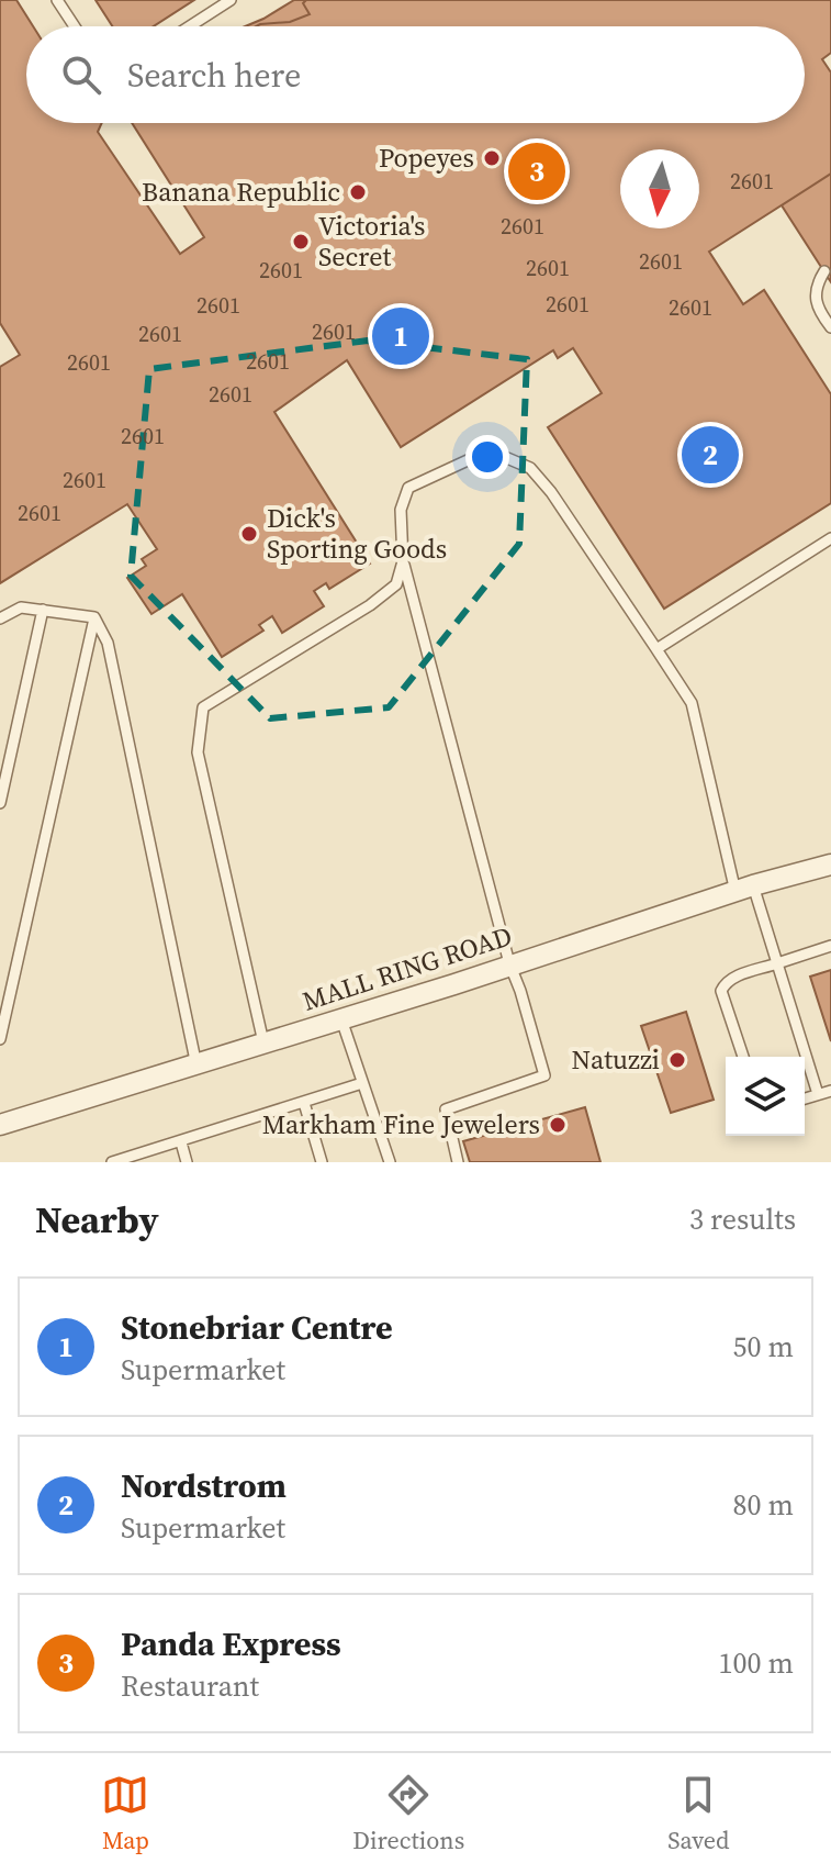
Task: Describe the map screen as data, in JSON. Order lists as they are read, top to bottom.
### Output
{
  "streets": {
    "street": ["MALL RING ROAD"]
  },
  "places": [
    "Popeyes",
    "Banana Republic",
    "Victoria's Secret",
    "Dick's Sporting Goods",
    "Natuzzi",
    "Markham Fine Jewelers"
  ],
  "house_numbers": [
    "2601",
    "2601",
    "2601",
    "2601",
    "2601",
    "2601",
    "2601",
    "2601",
    "2601",
    "2601",
    "2601",
    "2601",
    "2601",
    "2601",
    "2601",
    "2601"
  ],
  "north": "bottom",
  "page": {
    "search": "Search here",
    "pins": ["3", "1", "2"],
    "heading": ["Nearby", "3 results"],
    "list": [
      {
        "mark": "1",
        "name": "Stonebriar Centre",
        "note": "Supermarket",
        "value": "50 m"
      },
      {
        "mark": "2",
        "name": "Nordstrom",
        "note": "Supermarket",
        "value": "80 m"
      },
      {
        "mark": "3",
        "name": "Panda Express",
        "note": "Restaurant",
        "value": "100 m"
      }
    ],
    "nav": ["Map", "Directions", "Saved"]
  }
}
